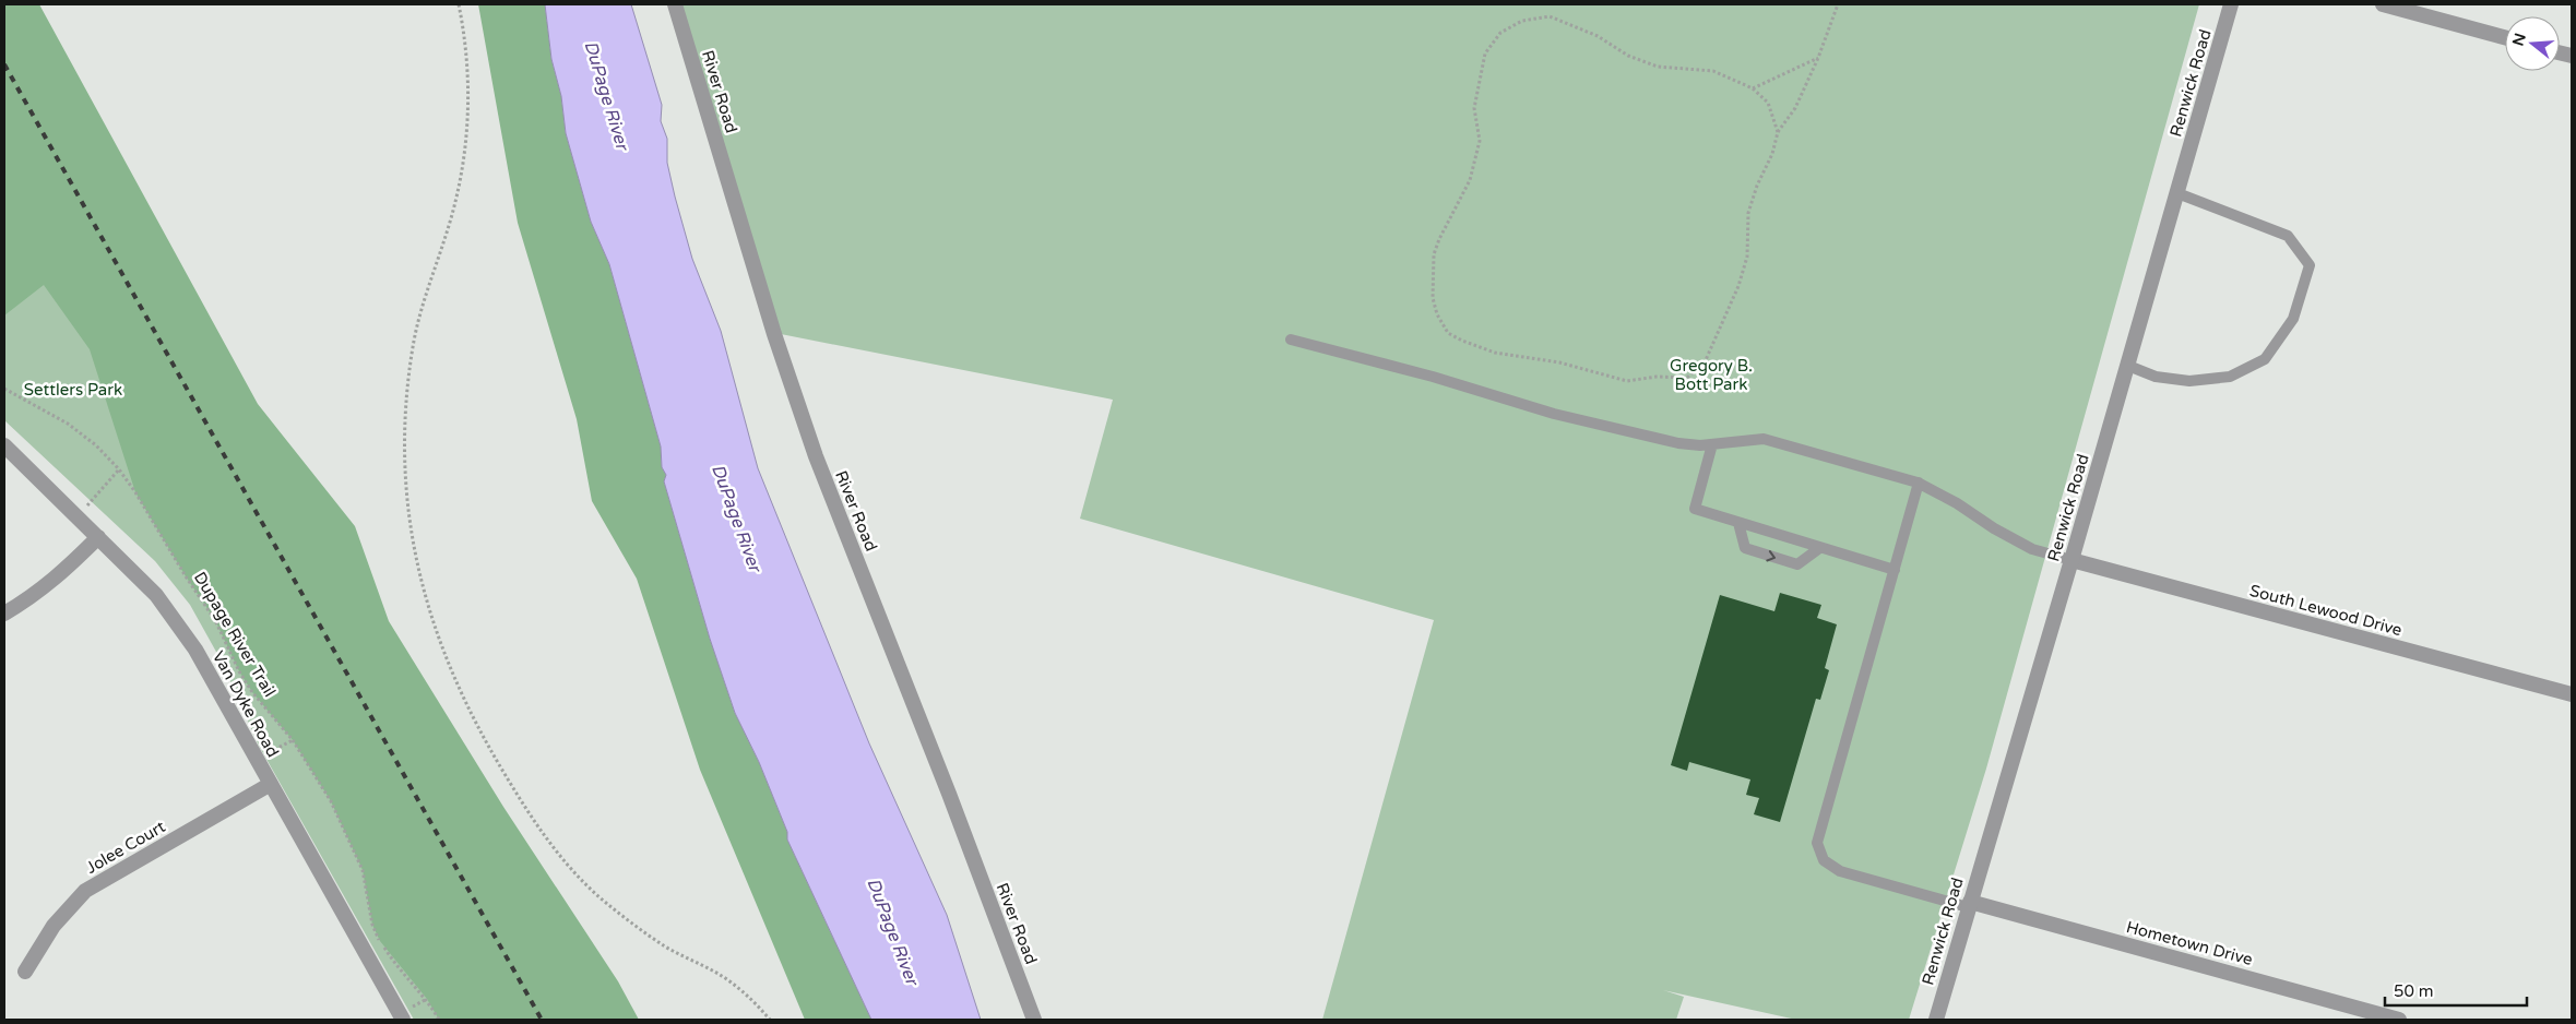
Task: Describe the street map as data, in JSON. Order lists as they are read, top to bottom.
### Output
{
  "streets": {
    "street": [
      "Renwick Road",
      "River Road",
      "South Lewood Drive",
      "Van Dyke Road",
      "Jolee Court",
      "Hometown Drive"
    ],
    "path": ["Dupage River Trail"]
  },
  "crossings": [
    ["Renwick Road", "South Lewood Drive"],
    ["Renwick Road", "Hometown Drive"],
    ["Van Dyke Road", "Jolee Court"]
  ],
  "water": ["DuPage River"],
  "parks": ["Gregory B. Bott Park", "Settlers Park"],
  "scale_bar": "50 m",
  "north": "left"
}
